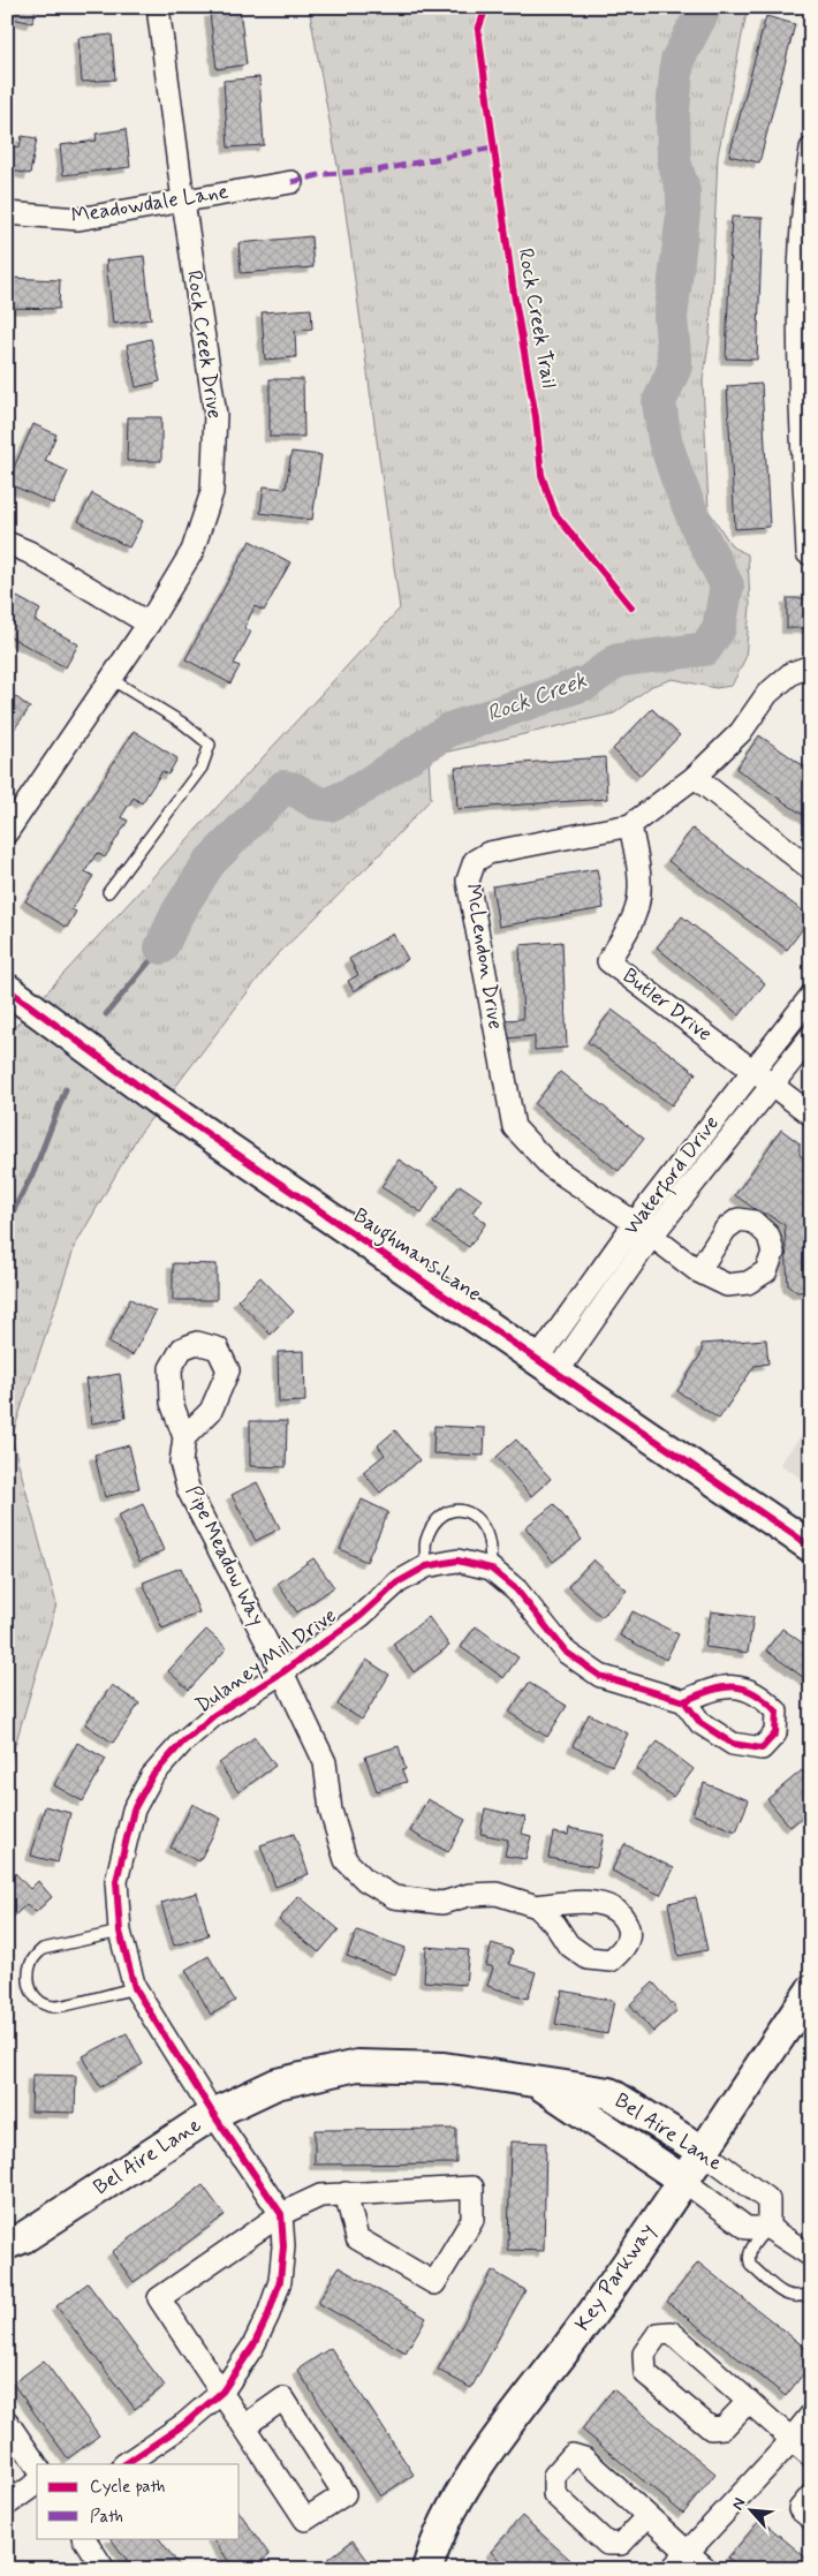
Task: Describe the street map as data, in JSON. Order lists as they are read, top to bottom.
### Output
{
  "streets": {
    "street": [
      "Meadowdale Lane",
      "Rock Creek Drive",
      "McLendon Drive",
      "Butler Drive",
      "Waterford Drive",
      "Baughmans Lane",
      "Pipe Meadow Way",
      "Dulaney Mill Drive",
      "Bel Aire Lane",
      "Key Parkway"
    ],
    "cycle path": ["Rock Creek Trail"]
  },
  "crossings": [
    ["Meadowdale Lane", "Rock Creek Drive"],
    ["McLendon Drive", "Butler Drive"],
    ["McLendon Drive", "Waterford Drive"],
    ["Butler Drive", "Waterford Drive"],
    ["Waterford Drive", "Baughmans Lane"],
    ["Pipe Meadow Way", "Dulaney Mill Drive"],
    ["Dulaney Mill Drive", "Bel Aire Lane"],
    ["Bel Aire Lane", "Key Parkway"]
  ],
  "water": ["Rock Creek"],
  "legend": ["Cycle path", "Path"],
  "north": "top left"
}
